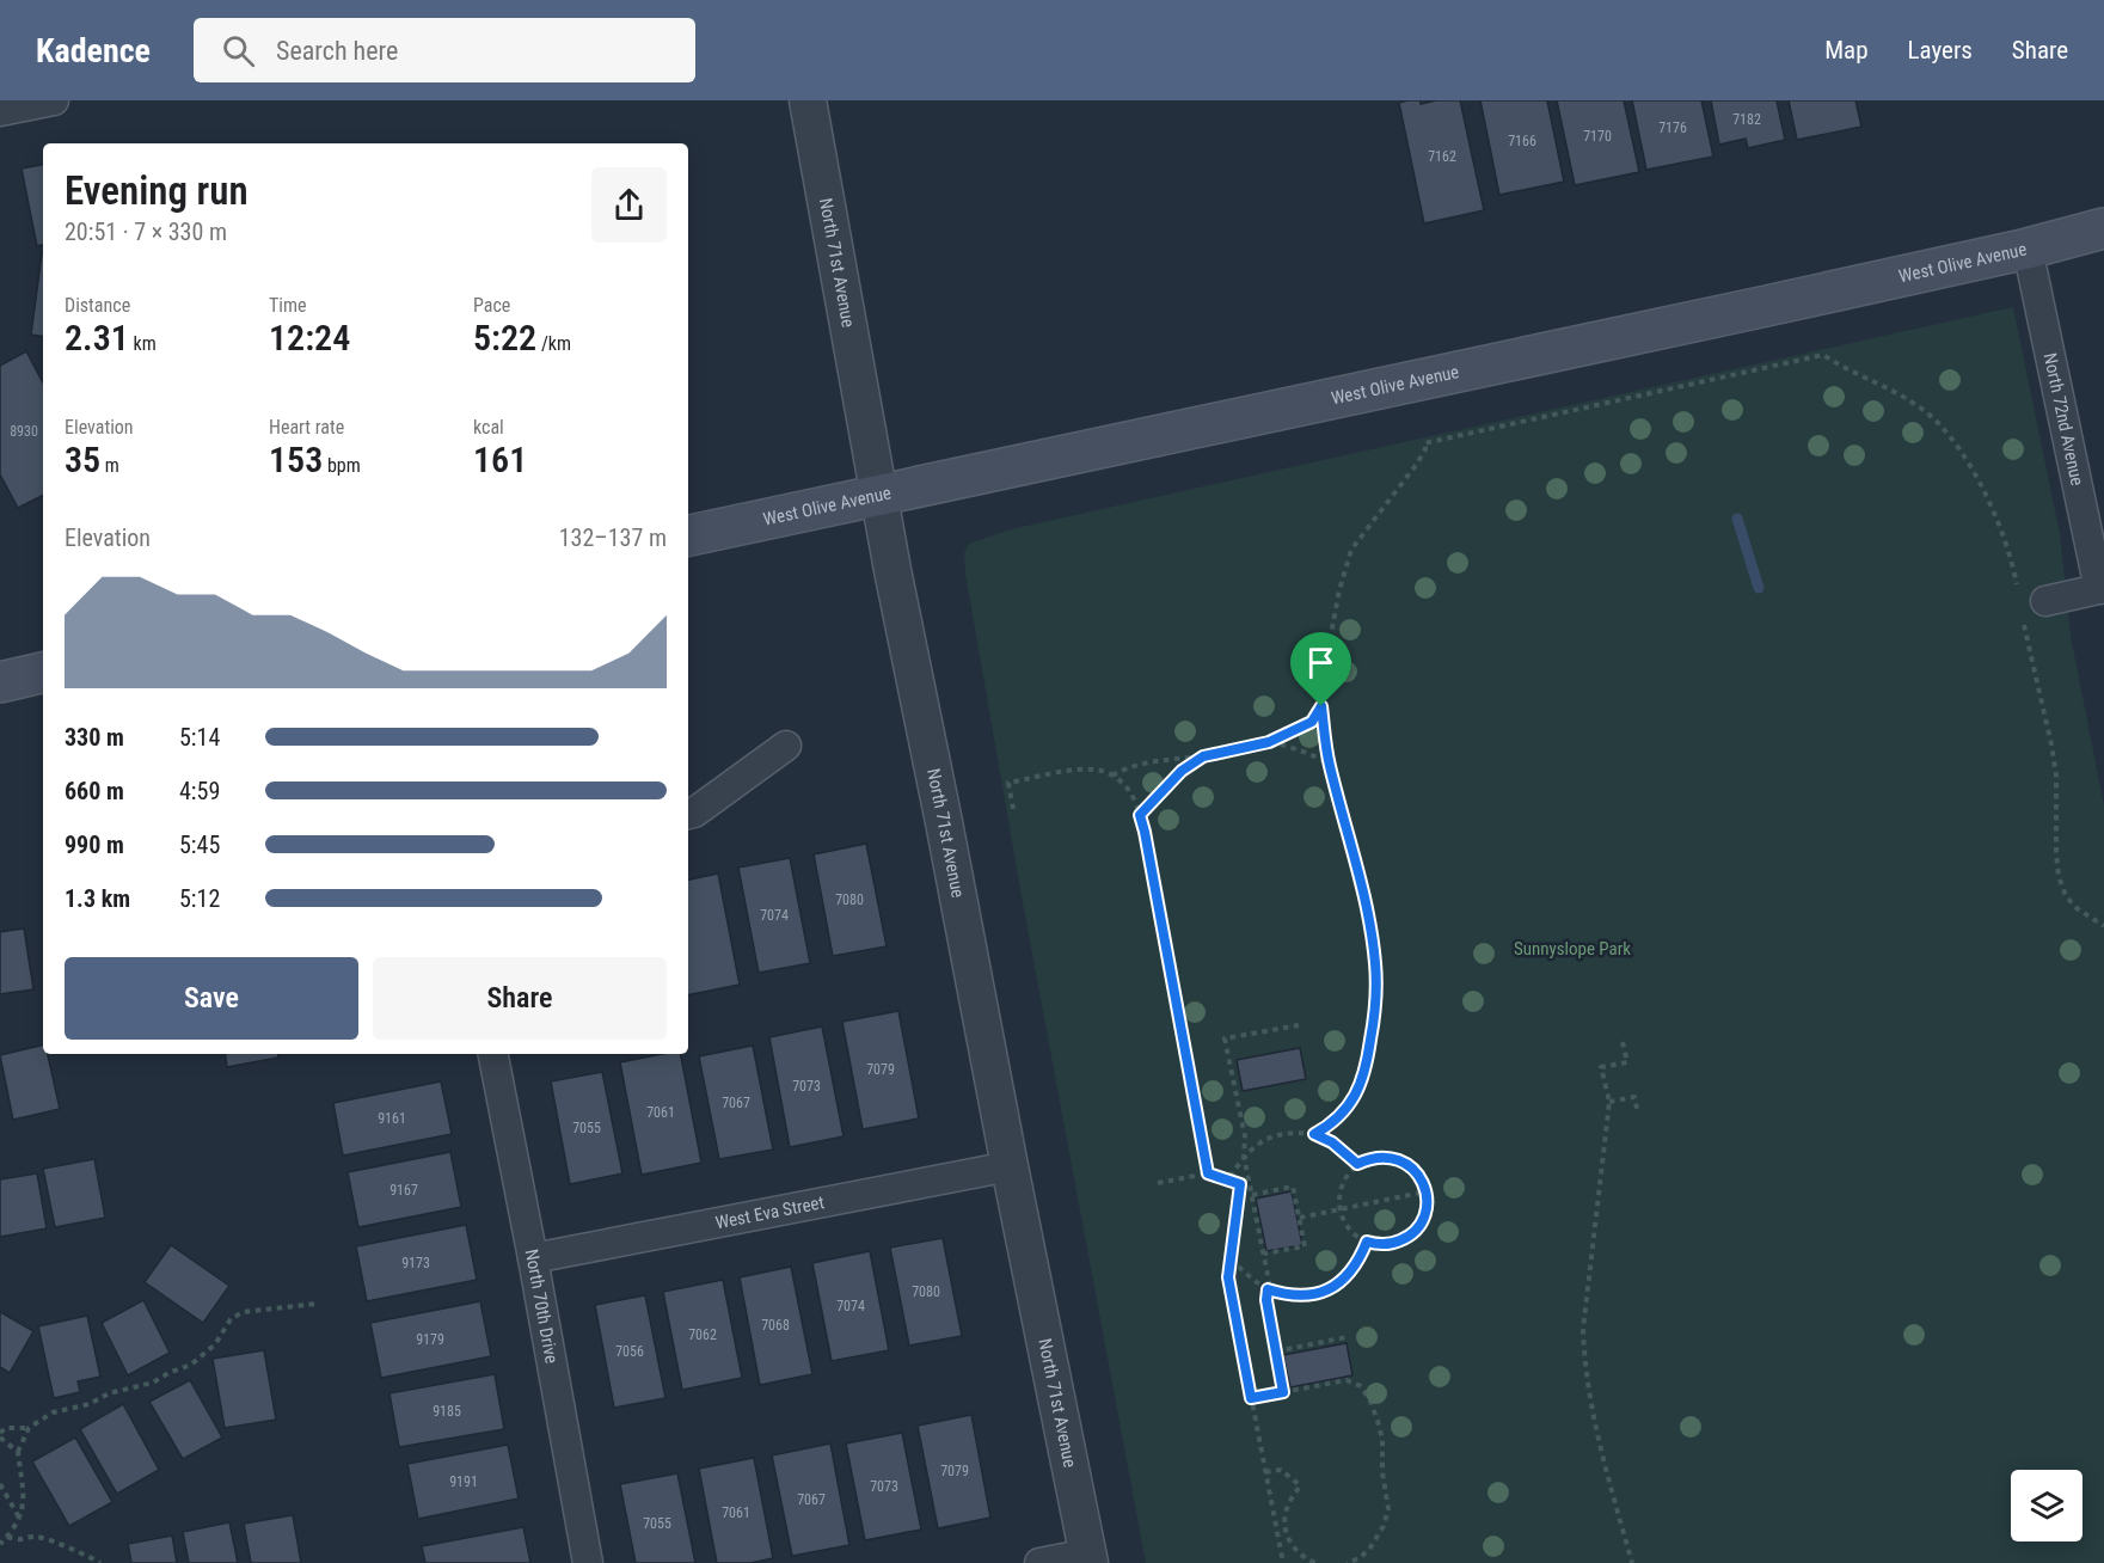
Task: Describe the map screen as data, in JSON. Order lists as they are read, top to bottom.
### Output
{
  "streets": {
    "main road": ["West Olive Avenue"],
    "street": [
      "North 71st Avenue",
      "North 72nd Avenue",
      "West Eva Street",
      "North 70th Drive"
    ]
  },
  "crossings": [
    ["North 71st Avenue", "West Olive Avenue"],
    ["North 71st Avenue", "West Eva Street"],
    ["West Olive Avenue", "North 72nd Avenue"],
    ["West Eva Street", "North 70th Drive"]
  ],
  "parks": ["Sunnyslope Park"],
  "house_numbers": [
    "7182",
    "7176",
    "7170",
    "7166",
    "7162",
    "8930",
    "7080",
    "7074",
    "7079",
    "7073",
    "7067",
    "7061",
    "9161",
    "7055",
    "9167",
    "9173",
    "7080",
    "7074",
    "7068",
    "7062",
    "9179",
    "7056",
    "9185",
    "7079",
    "9191",
    "7073",
    "7067",
    "7061",
    "7055"
  ],
  "page": {
    "header": "Kadence",
    "search": "Search here",
    "nav": ["Map", "Layers", "Share"],
    "heading": ["Evening run", "20:51 · 7 × 330 m"],
    "stats": [
      ["Distance", "2.31 km"],
      ["Time", "12:24"],
      ["Pace", "5:22 /km"],
      ["Elevation", "35 m"],
      ["Heart rate", "153 bpm"],
      ["kcal", "161"]
    ],
    "chart": ["Elevation", "132–137 m"],
    "list": [
      {
        "name": "330 m",
        "note": "5:14"
      },
      {
        "name": "660 m",
        "note": "4:59"
      },
      {
        "name": "990 m",
        "note": "5:45"
      },
      {
        "name": "1.3 km",
        "note": "5:12"
      }
    ],
    "buttons": ["Save", "Share"]
  }
}
